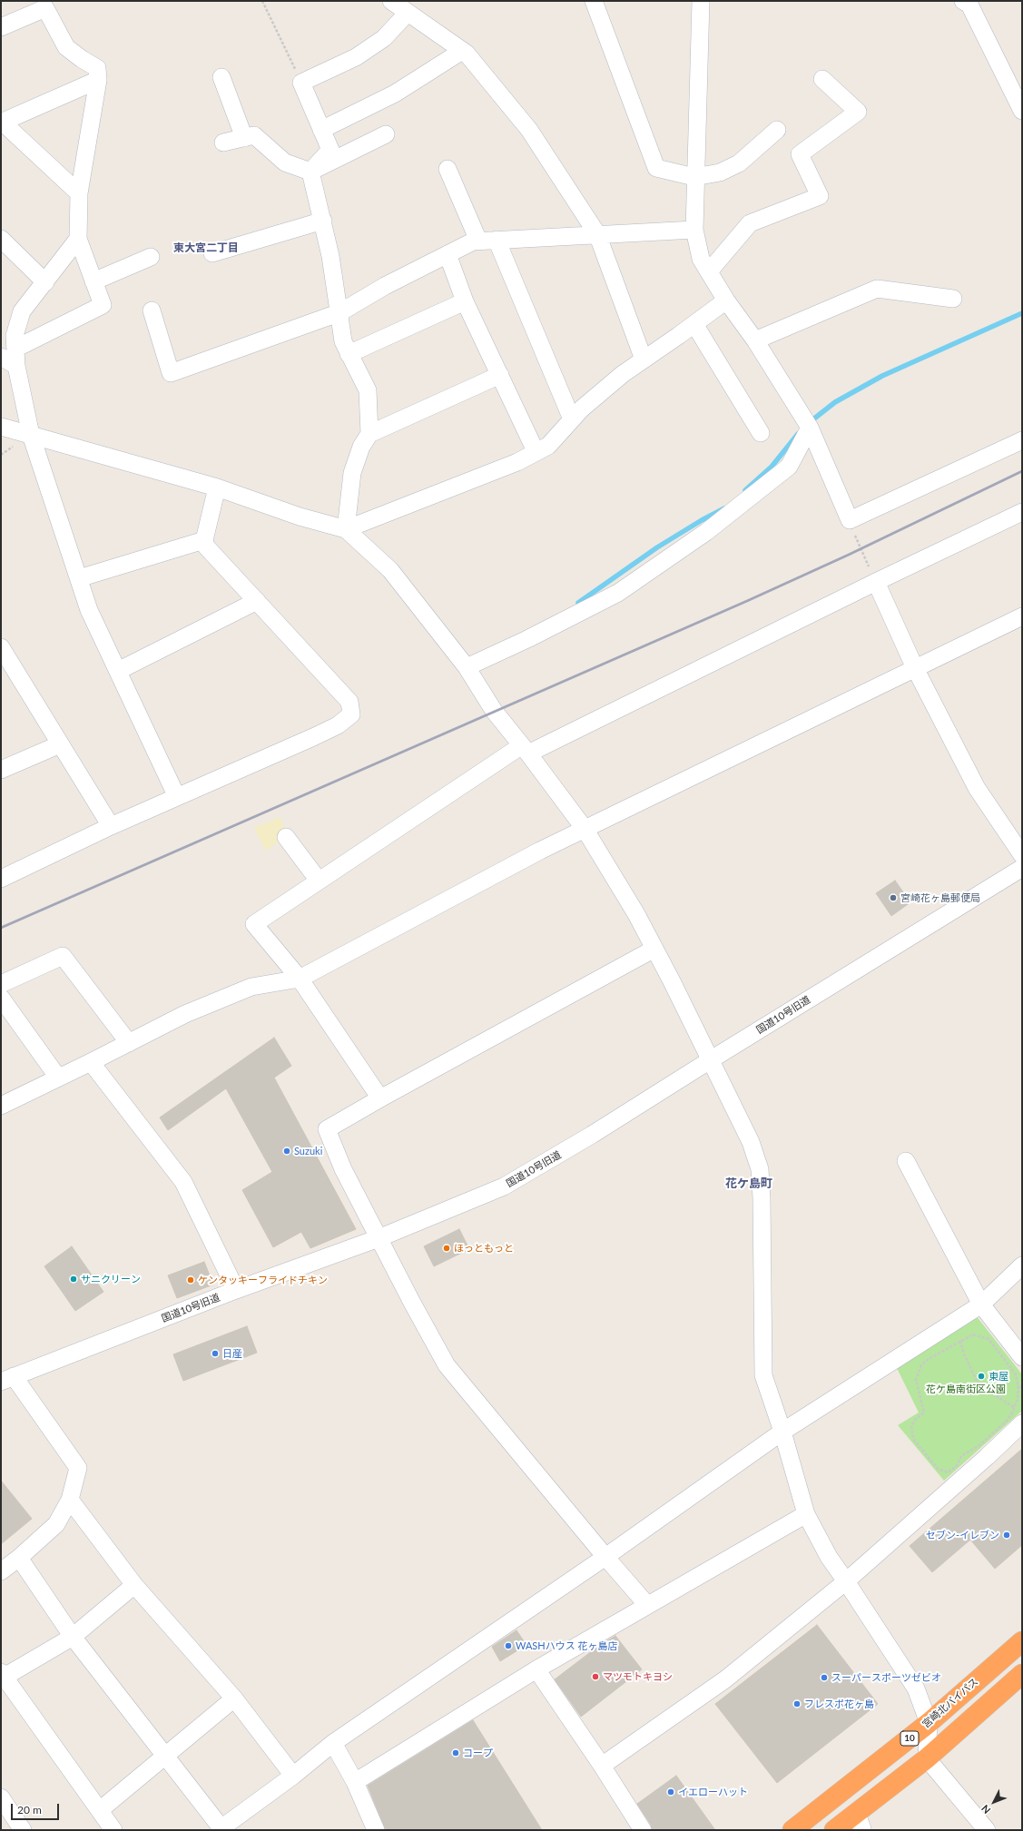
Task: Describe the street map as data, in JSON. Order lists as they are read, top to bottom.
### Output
{
  "streets": {
    "highway": ["宮崎北バイパス", "10"],
    "street": ["国道10号旧道"]
  },
  "districts": ["東大宮二丁目", "花ケ島町"],
  "parks": ["花ケ島南街区公園"],
  "places": [
    "宮崎花ヶ島郵便局",
    "Suzuki",
    "ほっともっと",
    "サニクリーン",
    "ケンタッキーフライドチキン",
    "日産",
    "東屋",
    "セブン-イレブン",
    "WASHハウス 花ヶ島店",
    "マツモトキヨシ",
    "スーパースポーツゼビオ",
    "フレスポ花ヶ島",
    "コープ",
    "イエローハット"
  ],
  "scale_bar": "20 m",
  "north": "bottom left"
}
